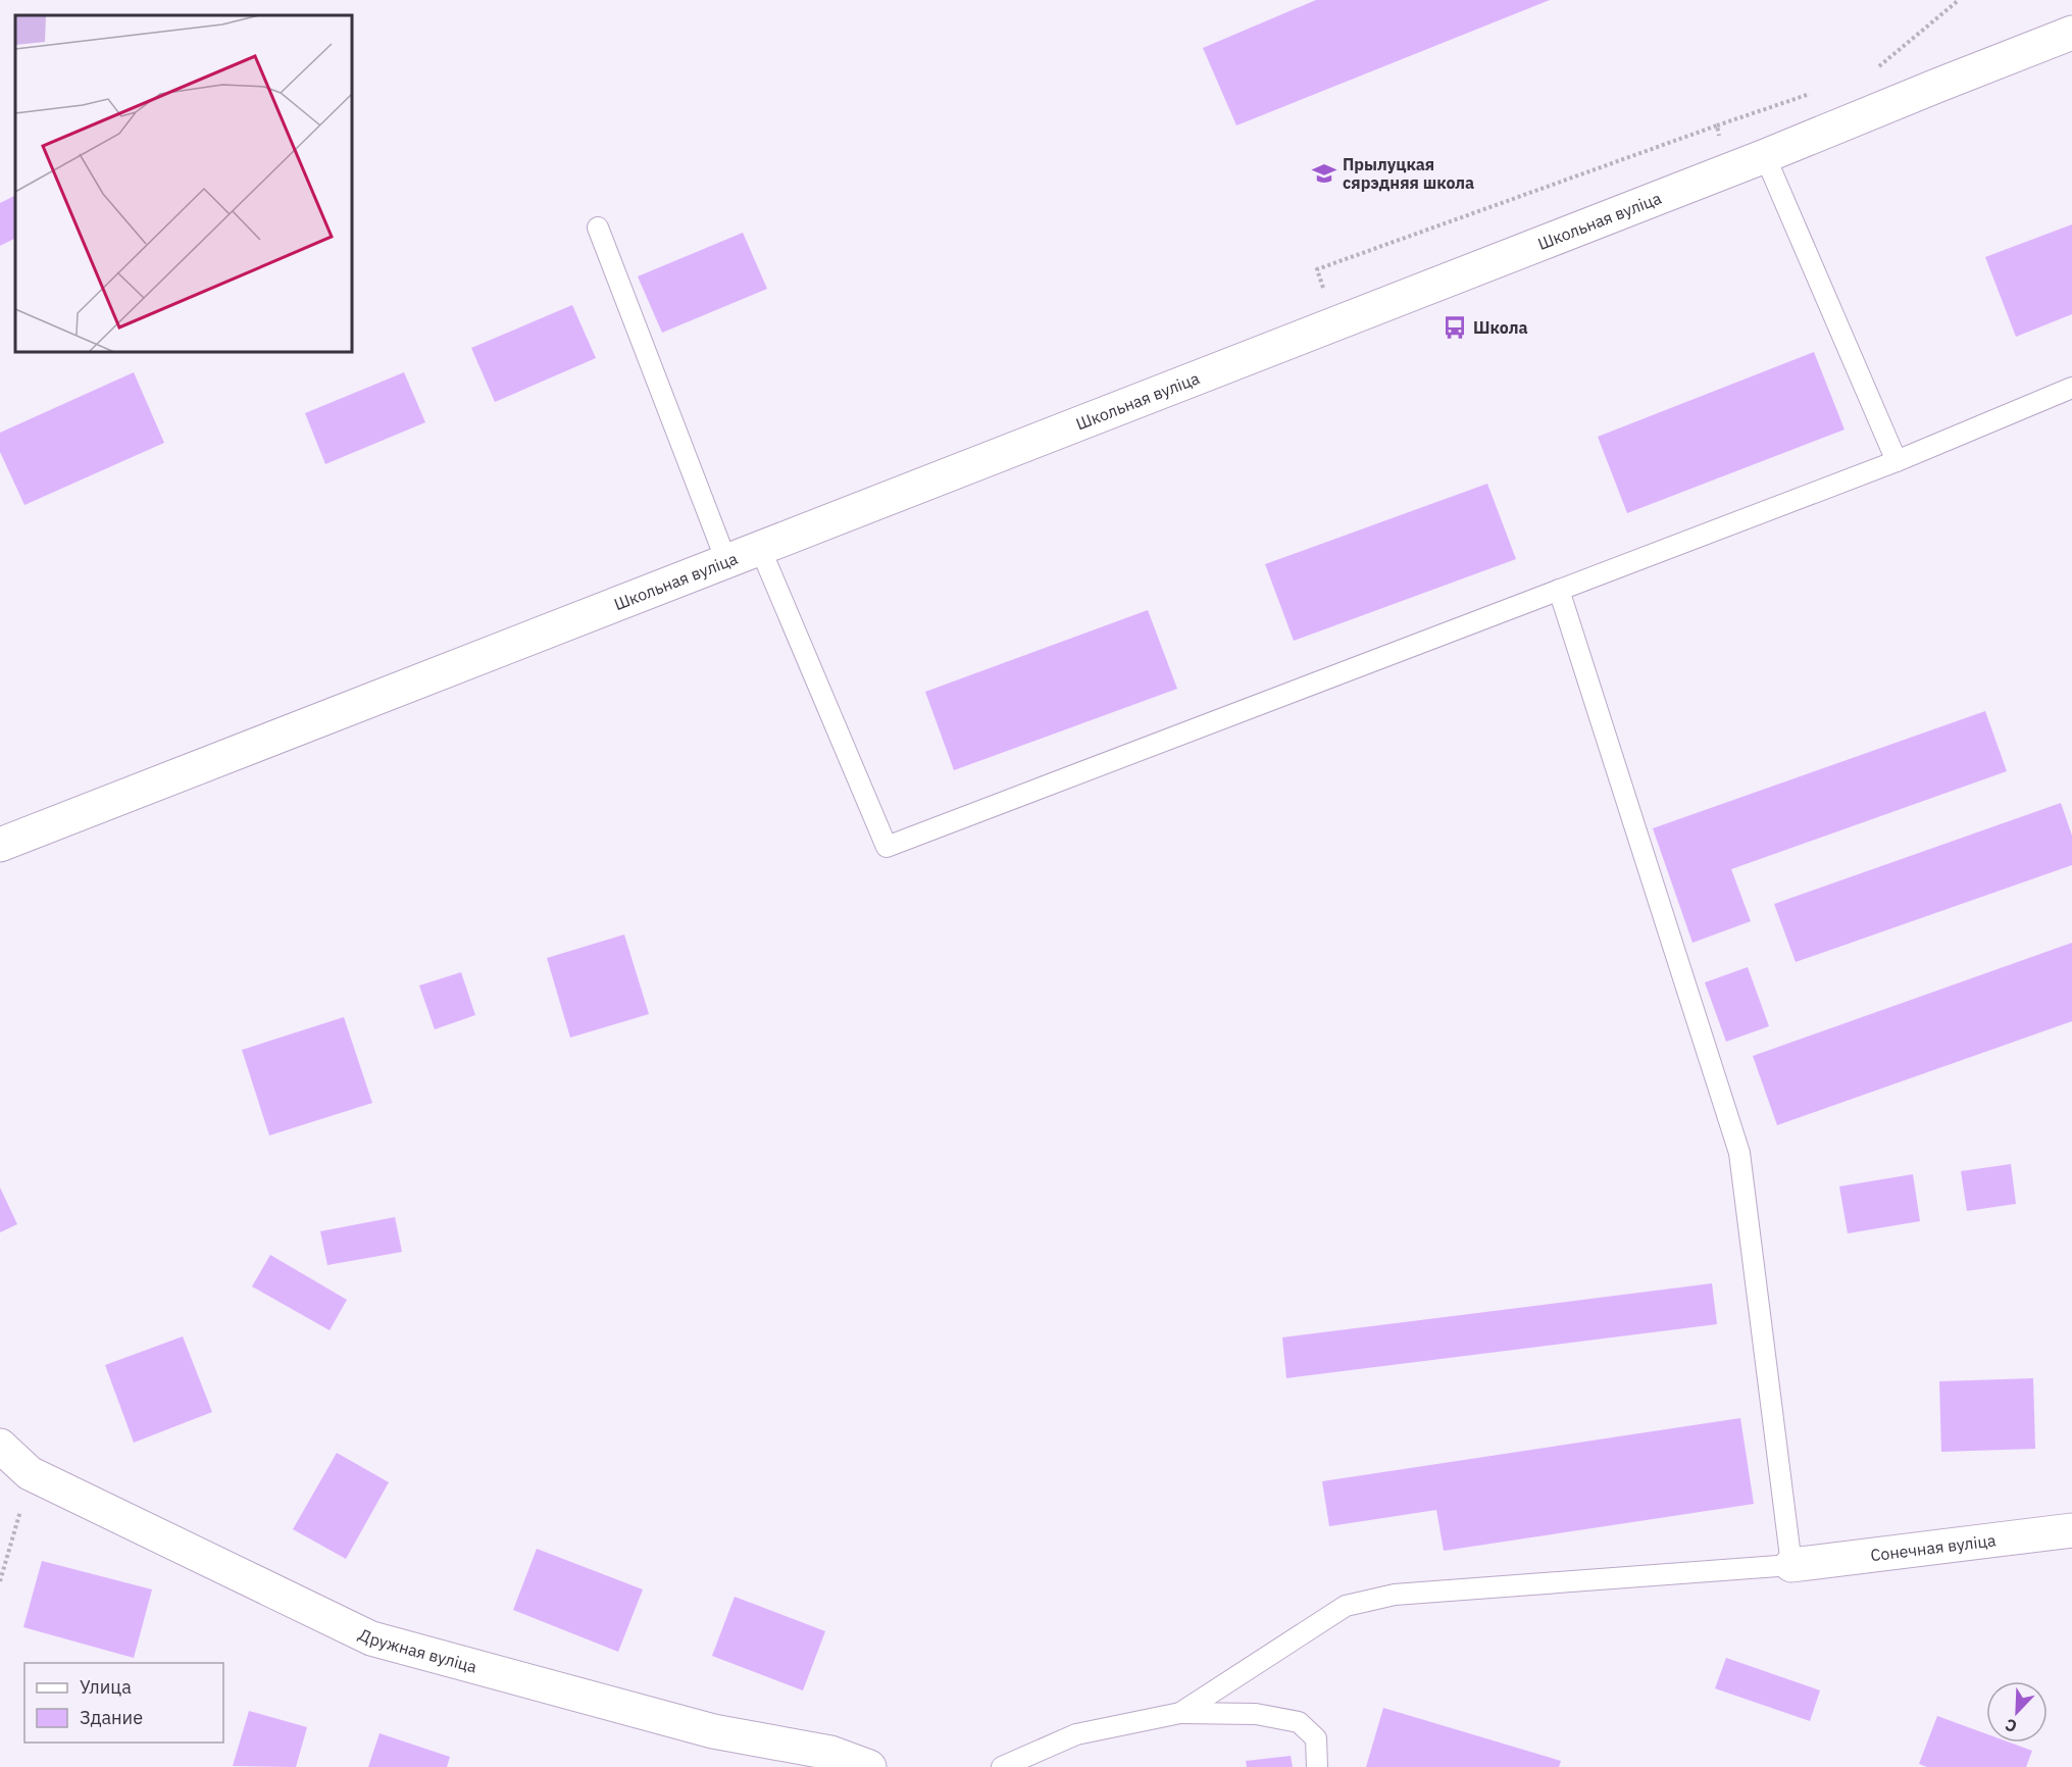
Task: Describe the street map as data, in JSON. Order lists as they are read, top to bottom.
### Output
{
  "streets": {
    "street": ["Школьная вуліца", "Сонечная вуліца", "Дружная вуліца"]
  },
  "places": {
    "school or university": ["Прылуцкая сярэдняя школа"],
    "bus stop": ["Школа"]
  },
  "legend": ["Улица", "Здание"],
  "north": "bottom left"
}
